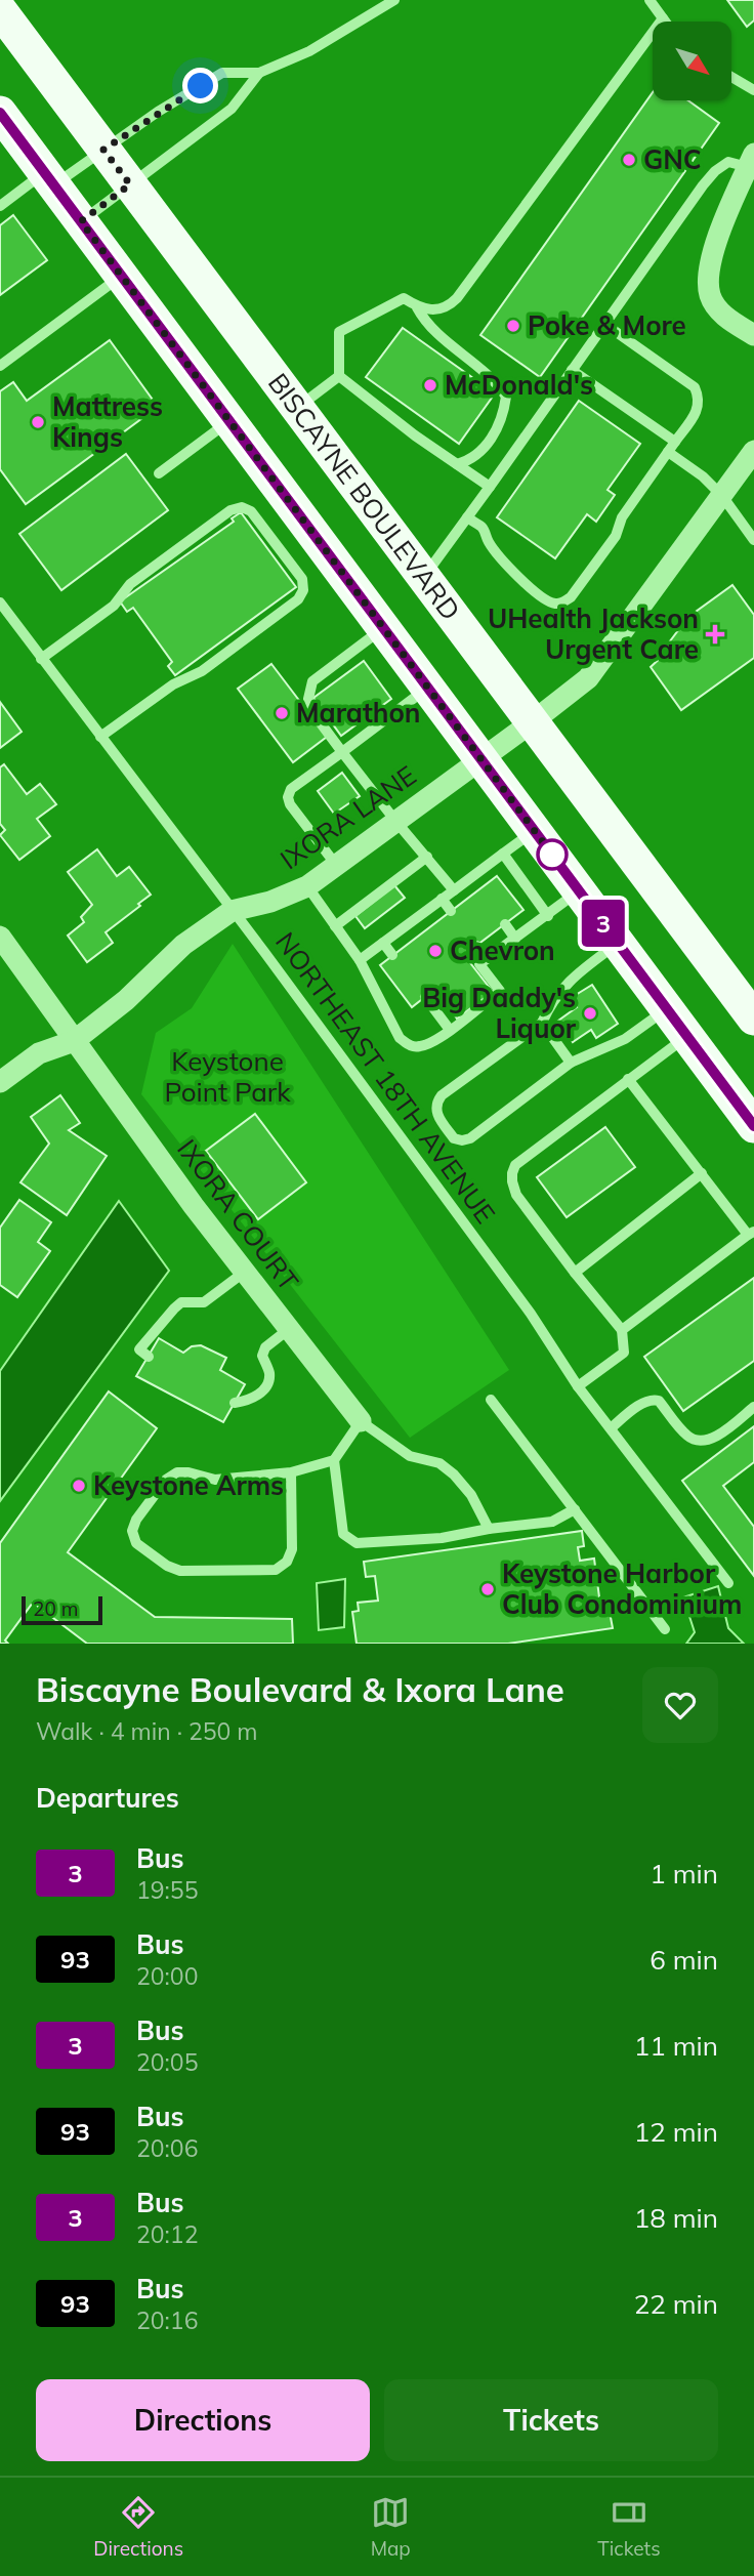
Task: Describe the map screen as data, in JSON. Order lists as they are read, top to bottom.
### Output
{
  "streets": {
    "main road": ["BISCAYNE BOULEVARD"],
    "street": ["IXORA LANE", "IXORA COURT"],
    "lane": ["NORTHEAST 18TH AVENUE"]
  },
  "crossings": [
    ["BISCAYNE BOULEVARD", "IXORA LANE"],
    ["IXORA LANE", "NORTHEAST 18TH AVENUE"],
    ["IXORA LANE", "IXORA COURT"]
  ],
  "parks": ["Keystone Point Park"],
  "places": {
    "other": [
      "GNC",
      "Poke & More",
      "McDonald's",
      "Mattress Kings",
      "Marathon",
      "Chevron",
      "Big Daddy's Liquor",
      "Keystone Arms",
      "Keystone Harbor Club Condominium"
    ],
    "health": ["UHealth Jackson Urgent Care"]
  },
  "lines": ["bus line 3"],
  "scale_bar": "20 m",
  "north": "bottom right",
  "page": {
    "on_map": "3",
    "scale": "20 m",
    "heading": [
      ["Biscayne Boulevard & Ixora Lane", "Walk · 4 min · 250 m"],
      "Departures"
    ],
    "list": [
      {
        "mark": "3",
        "name": "Bus",
        "note": "19:55",
        "value": "1 min"
      },
      {
        "mark": "93",
        "name": "Bus",
        "note": "20:00",
        "value": "6 min"
      },
      {
        "mark": "3",
        "name": "Bus",
        "note": "20:05",
        "value": "11 min"
      },
      {
        "mark": "93",
        "name": "Bus",
        "note": "20:06",
        "value": "12 min"
      },
      {
        "mark": "3",
        "name": "Bus",
        "note": "20:12",
        "value": "18 min"
      },
      {
        "mark": "93",
        "name": "Bus",
        "note": "20:16",
        "value": "22 min"
      }
    ],
    "buttons": ["Directions", "Tickets"],
    "tabs": ["Directions", "Map", "Tickets"]
  }
}
